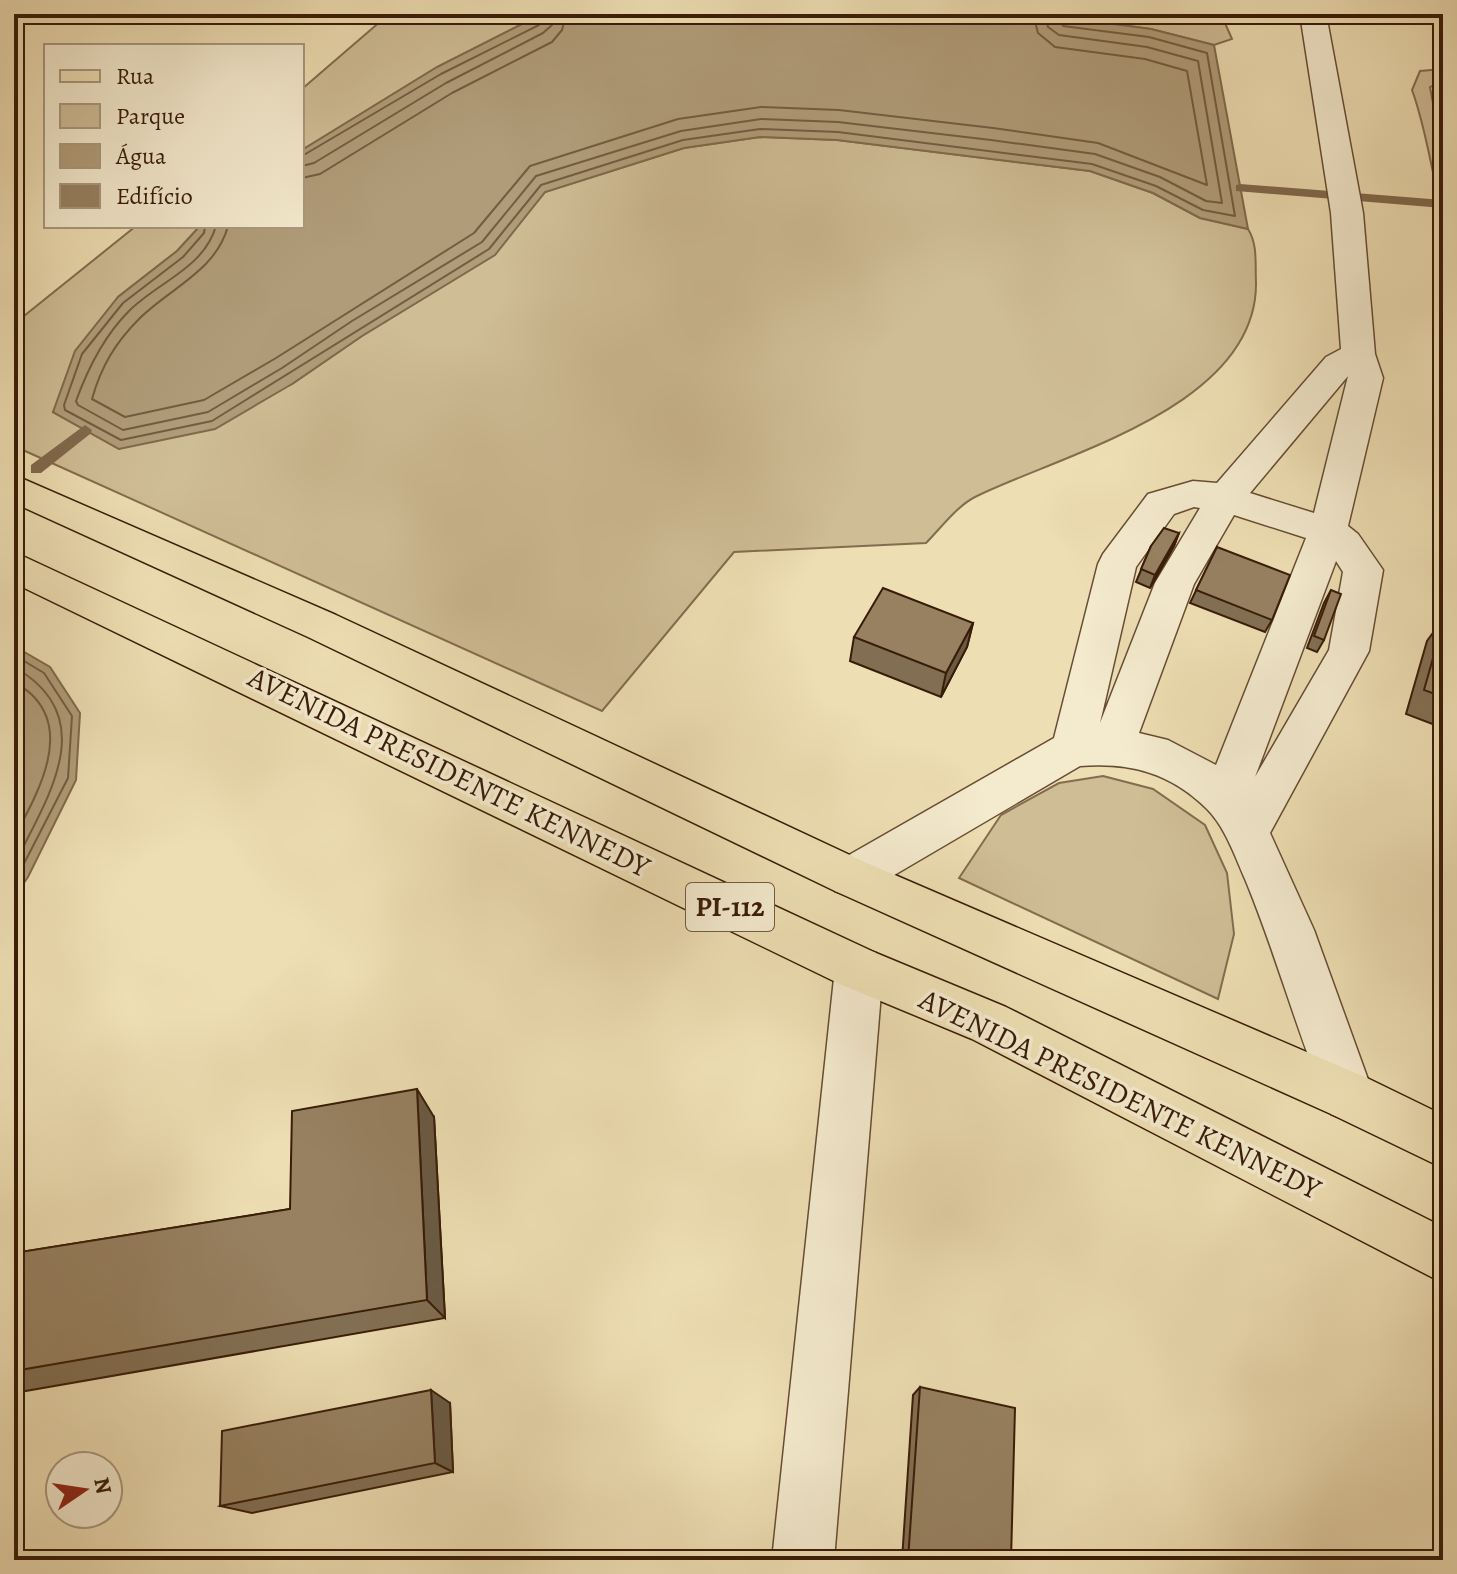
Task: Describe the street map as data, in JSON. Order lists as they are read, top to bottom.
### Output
{
  "streets": {
    "main road": ["AVENIDA PRESIDENTE KENNEDY", "PI-112"]
  },
  "legend": [
    "Rua",
    "Parque",
    "Água",
    "Edifício"
  ],
  "north": "right"
}
